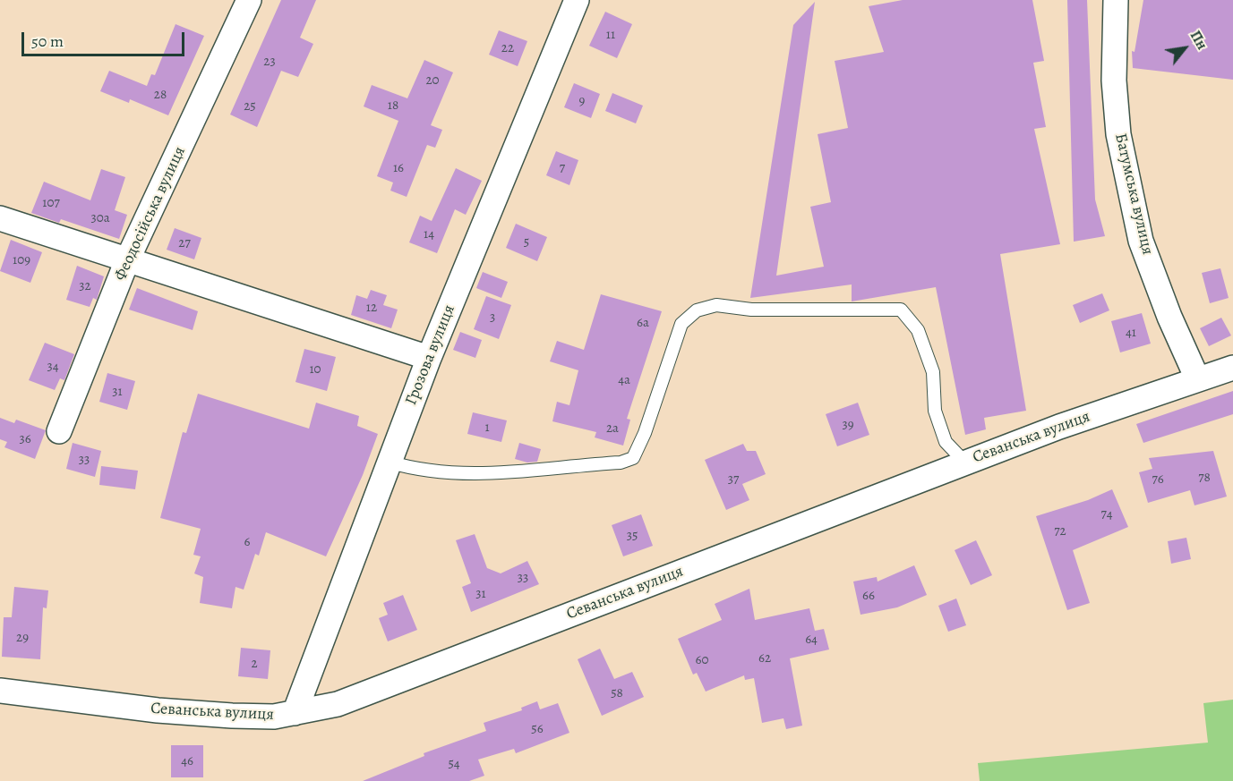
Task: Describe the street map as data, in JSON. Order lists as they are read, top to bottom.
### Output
{
  "streets": {
    "street": [
      "Батумська вулиця",
      "Феодосійська вулиця",
      "Грозова вулиця",
      "Севанська вулиця"
    ]
  },
  "crossings": [
    ["Батумська вулиця", "Севанська вулиця"],
    ["Грозова вулиця", "Севанська вулиця"]
  ],
  "house_numbers": [
    "11",
    "22",
    "23",
    "20",
    "28",
    "9",
    "18",
    "25",
    "16",
    "7",
    "107",
    "30а",
    "14",
    "5",
    "27",
    "109",
    "32",
    "12",
    "3",
    "6а",
    "41",
    "34",
    "10",
    "4а",
    "31",
    "39",
    "1",
    "2а",
    "36",
    "33",
    "78",
    "37",
    "76",
    "74",
    "72",
    "35",
    "6",
    "33",
    "31",
    "66",
    "29",
    "64",
    "62",
    "60",
    "2",
    "58",
    "56",
    "46",
    "54"
  ],
  "scale_bar": "50 m",
  "north": "top right"
}
